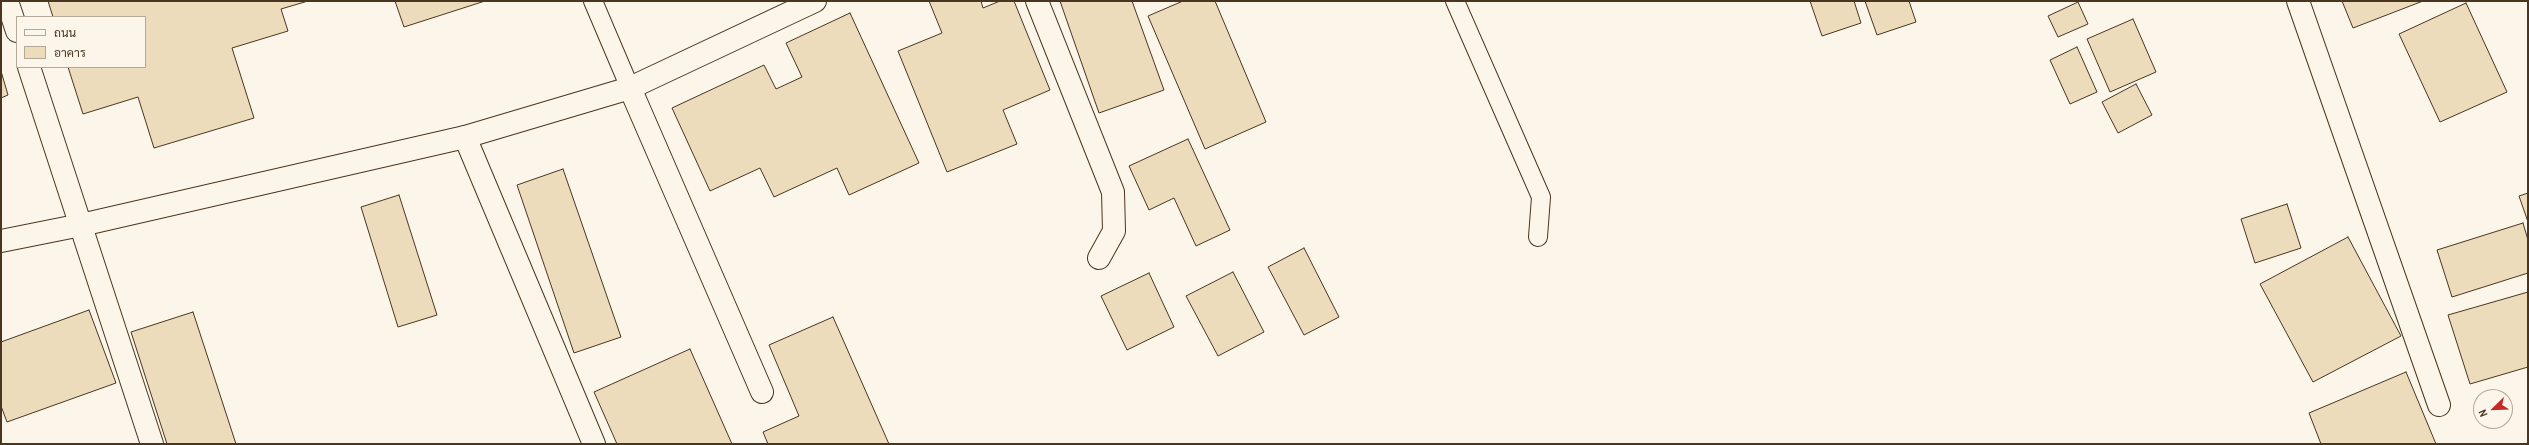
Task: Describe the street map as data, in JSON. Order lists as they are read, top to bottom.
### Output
{
  "legend": ["ถนน", "อาคาร"],
  "north": "bottom left"
}
